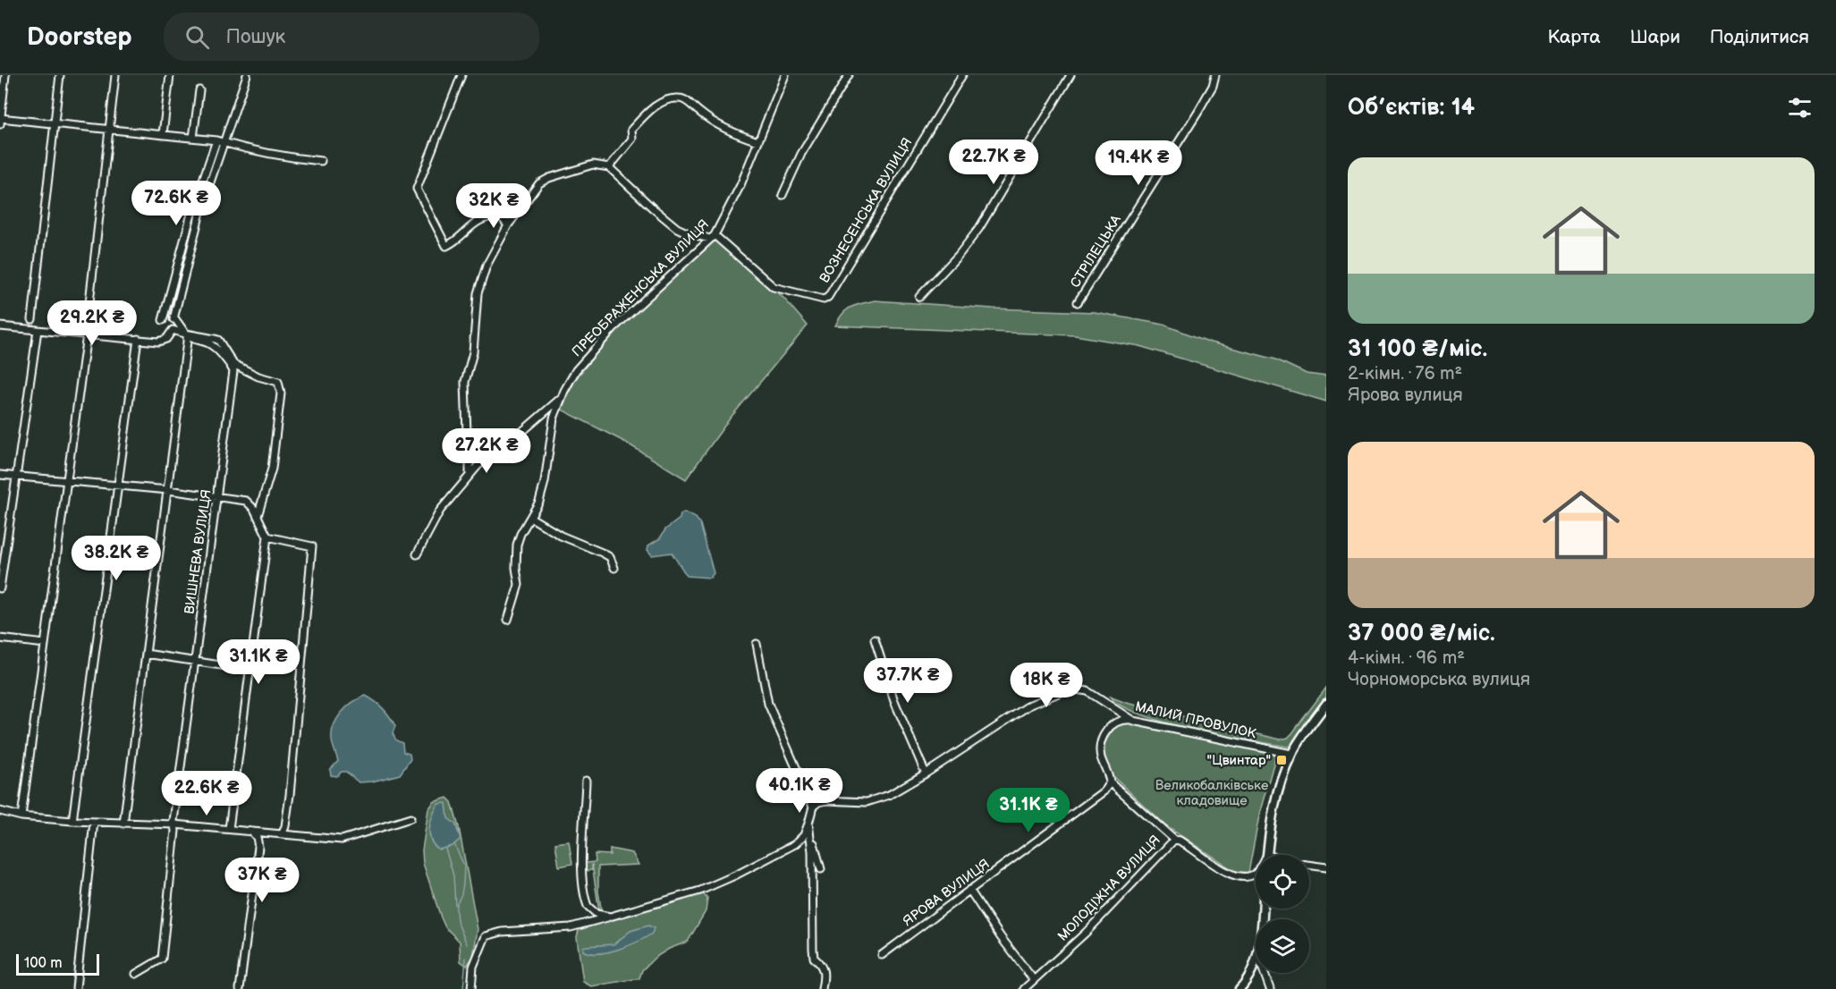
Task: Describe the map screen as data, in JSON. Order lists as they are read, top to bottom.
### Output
{
  "streets": {
    "street": [
      "ВОЗНЕСЕНСЬКА ВУЛИЦЯ",
      "СТРІЛЕЦЬКА",
      "ПРЕОБРАЖЕНСЬКА ВУЛИЦЯ",
      "ВИШНЕВА ВУЛИЦЯ",
      "МАЛИЙ ПРОВУЛОК",
      "МОЛОДІЖНА ВУЛИЦЯ",
      "ЯРОВА ВУЛИЦЯ"
    ]
  },
  "crossings": [
    ["ВОЗНЕСЕНСЬКА ВУЛИЦЯ", "ПРЕОБРАЖЕНСЬКА ВУЛИЦЯ"]
  ],
  "parks": ["Великобалківське кладовище"],
  "places": {
    "transit": ["\"Цвинтар\""]
  },
  "scale_bar": "100 m",
  "page": {
    "header": "Doorstep",
    "search": "Пошук",
    "nav": ["Карта", "Шари", "Поділитися"],
    "heading": "Об’єктів: 14",
    "price": [
      "22.7K ₴",
      "19.4K ₴",
      "72.6K ₴",
      "32K ₴",
      "29.2K ₴",
      "27.2K ₴",
      "38.2K ₴",
      "31.1K ₴",
      "37.7K ₴",
      "18K ₴",
      "40.1K ₴",
      "22.6K ₴",
      "31.1K ₴",
      "37K ₴"
    ],
    "list": [
      {
        "name": "31 100 ₴/міс.",
        "note": "2-кімн. · 76 m² · Ярова вулиця"
      },
      {
        "name": "37 000 ₴/міс.",
        "note": "4-кімн. · 96 m² · Чорноморська вулиця"
      }
    ],
    "scale": "100 m"
  }
}
